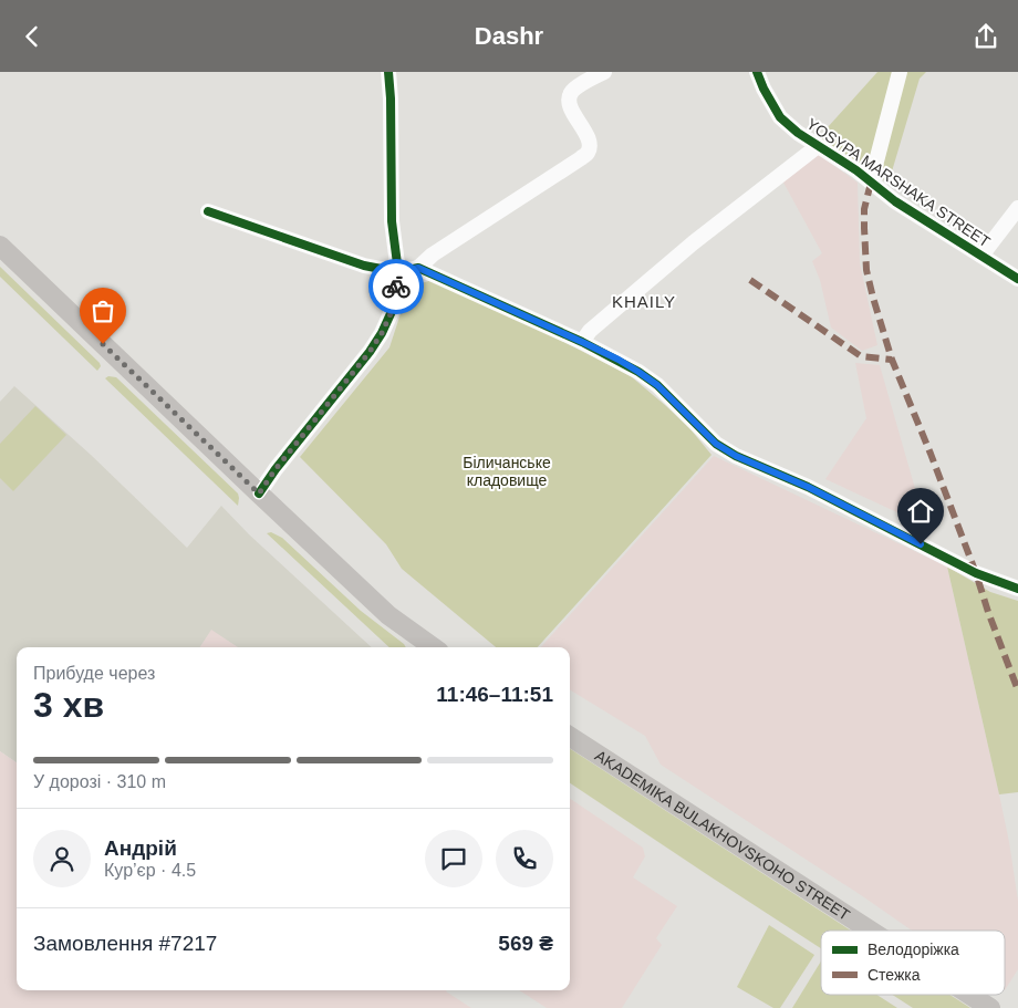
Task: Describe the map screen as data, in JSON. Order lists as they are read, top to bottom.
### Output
{
  "streets": {
    "main road": ["AKADEMIKA BULAKHOVSKOHO STREET"],
    "street": ["YOSYPA MARSHAKA STREET"]
  },
  "districts": ["KHAILY"],
  "parks": ["Біличанське кладовище"],
  "legend": ["Велодоріжка", "Стежка"],
  "page": {
    "header": "Dashr",
    "heading": ["3 хв", "Прибуде через", "11:46–11:51"],
    "panel": [
      "Андрій",
      "Кур’єр · 4.5",
      "Замовлення #7217",
      "569 ₴"
    ],
    "bar": "У дорозі · 310 m"
  }
}
